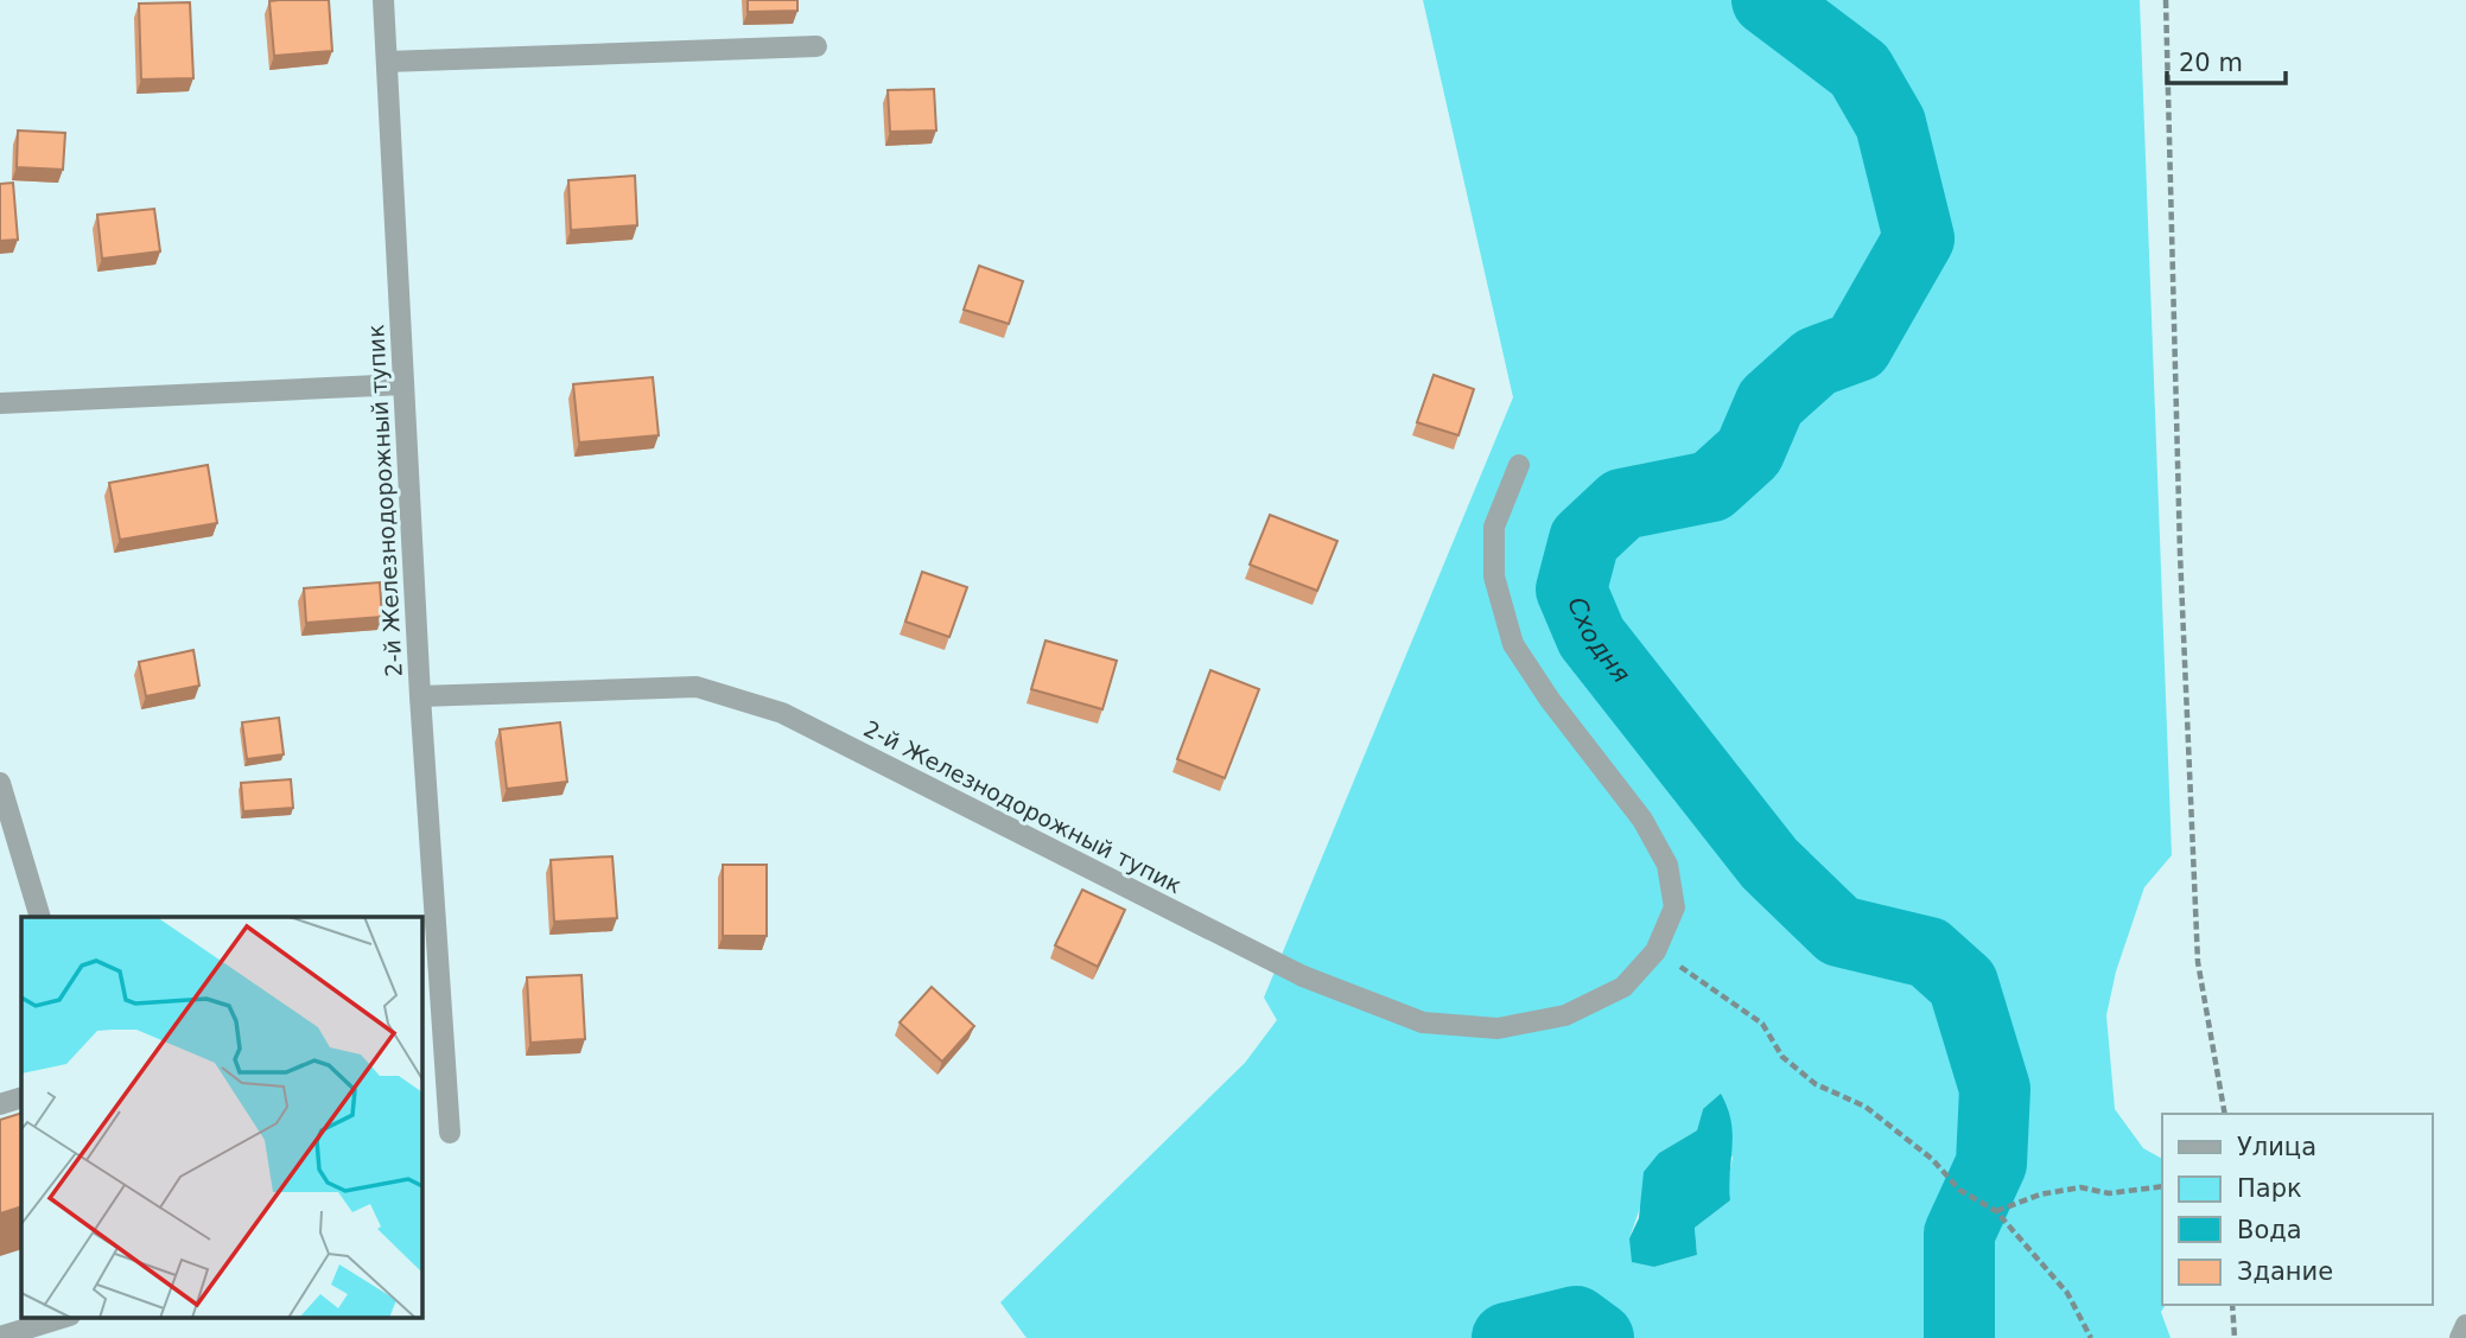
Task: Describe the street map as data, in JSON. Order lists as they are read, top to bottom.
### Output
{
  "streets": {
    "street": ["2-й Железнодорожный тупик"]
  },
  "water": ["Сходня"],
  "legend": [
    "Улица",
    "Парк",
    "Вода",
    "Здание"
  ],
  "scale_bar": "20 m"
}
